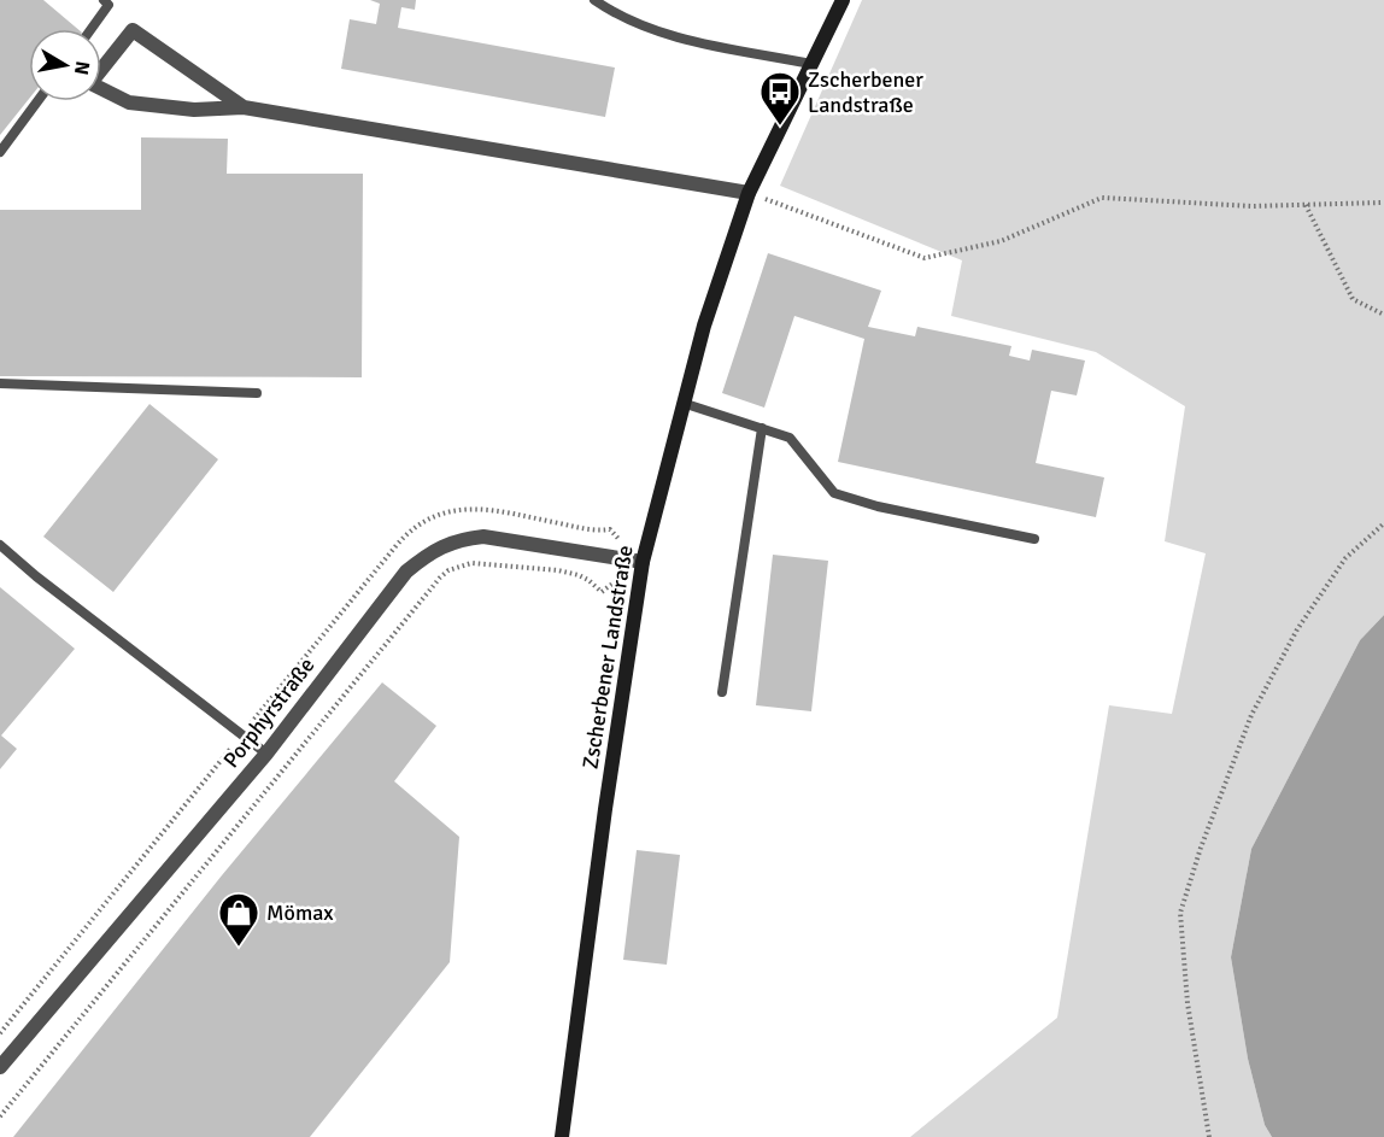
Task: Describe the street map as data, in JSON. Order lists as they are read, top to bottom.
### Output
{
  "streets": {
    "street": ["Zscherbener Landstraße", "Porphyrstraße"]
  },
  "crossings": [
    ["Zscherbener Landstraße", "Porphyrstraße"]
  ],
  "places": {
    "bus stop": ["Zscherbener Landstraße"],
    "shop": ["Mömax"]
  },
  "north": "right"
}
